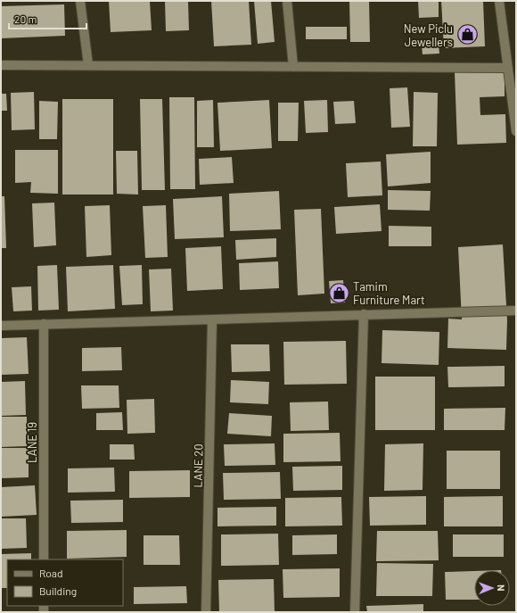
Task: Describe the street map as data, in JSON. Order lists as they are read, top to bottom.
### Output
{
  "streets": {
    "street": ["LANE 19", "LANE 20"]
  },
  "places": {
    "shop": ["New Piclu Jewellers", "Tamim Furniture Mart"]
  },
  "legend": ["Road", "Building"],
  "scale_bar": "20 m",
  "north": "right"
}
